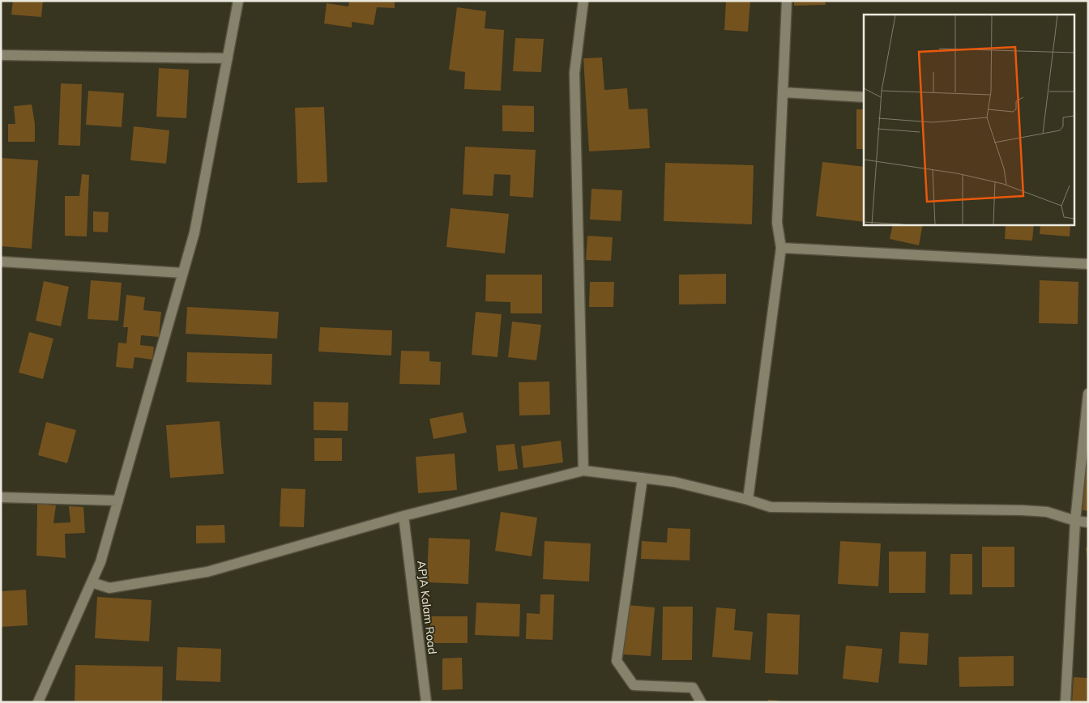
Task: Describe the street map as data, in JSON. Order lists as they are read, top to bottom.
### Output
{
  "streets": {
    "street": ["APJA Kalam Road"]
  }
}
